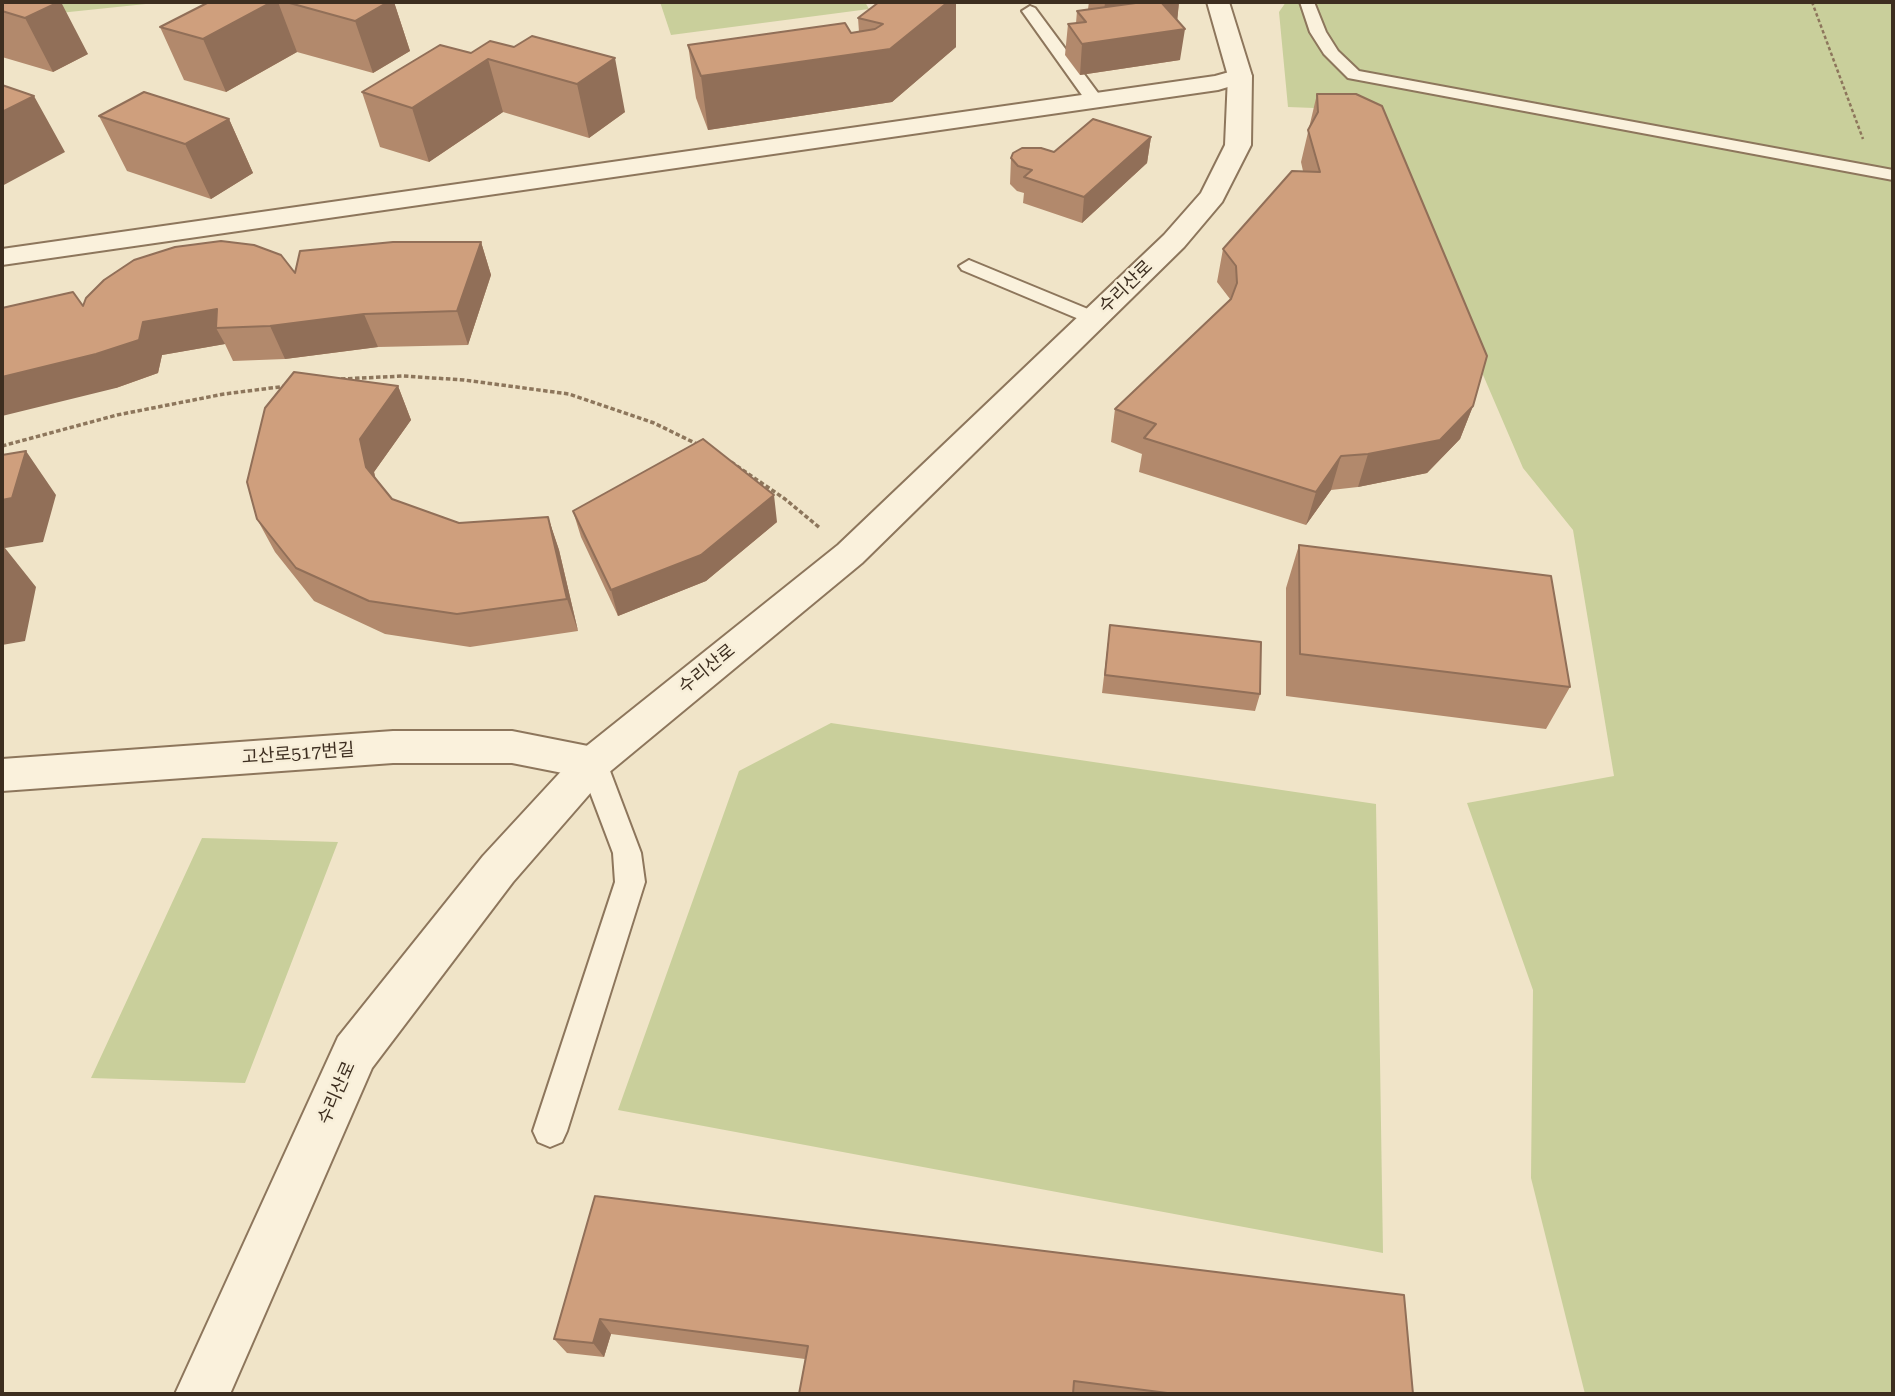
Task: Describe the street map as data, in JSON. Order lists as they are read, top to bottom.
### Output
{
  "streets": {
    "street": ["수리산로", "고산로517번길"]
  },
  "crossings": [
    ["수리산로", "고산로517번길"]
  ]
}
